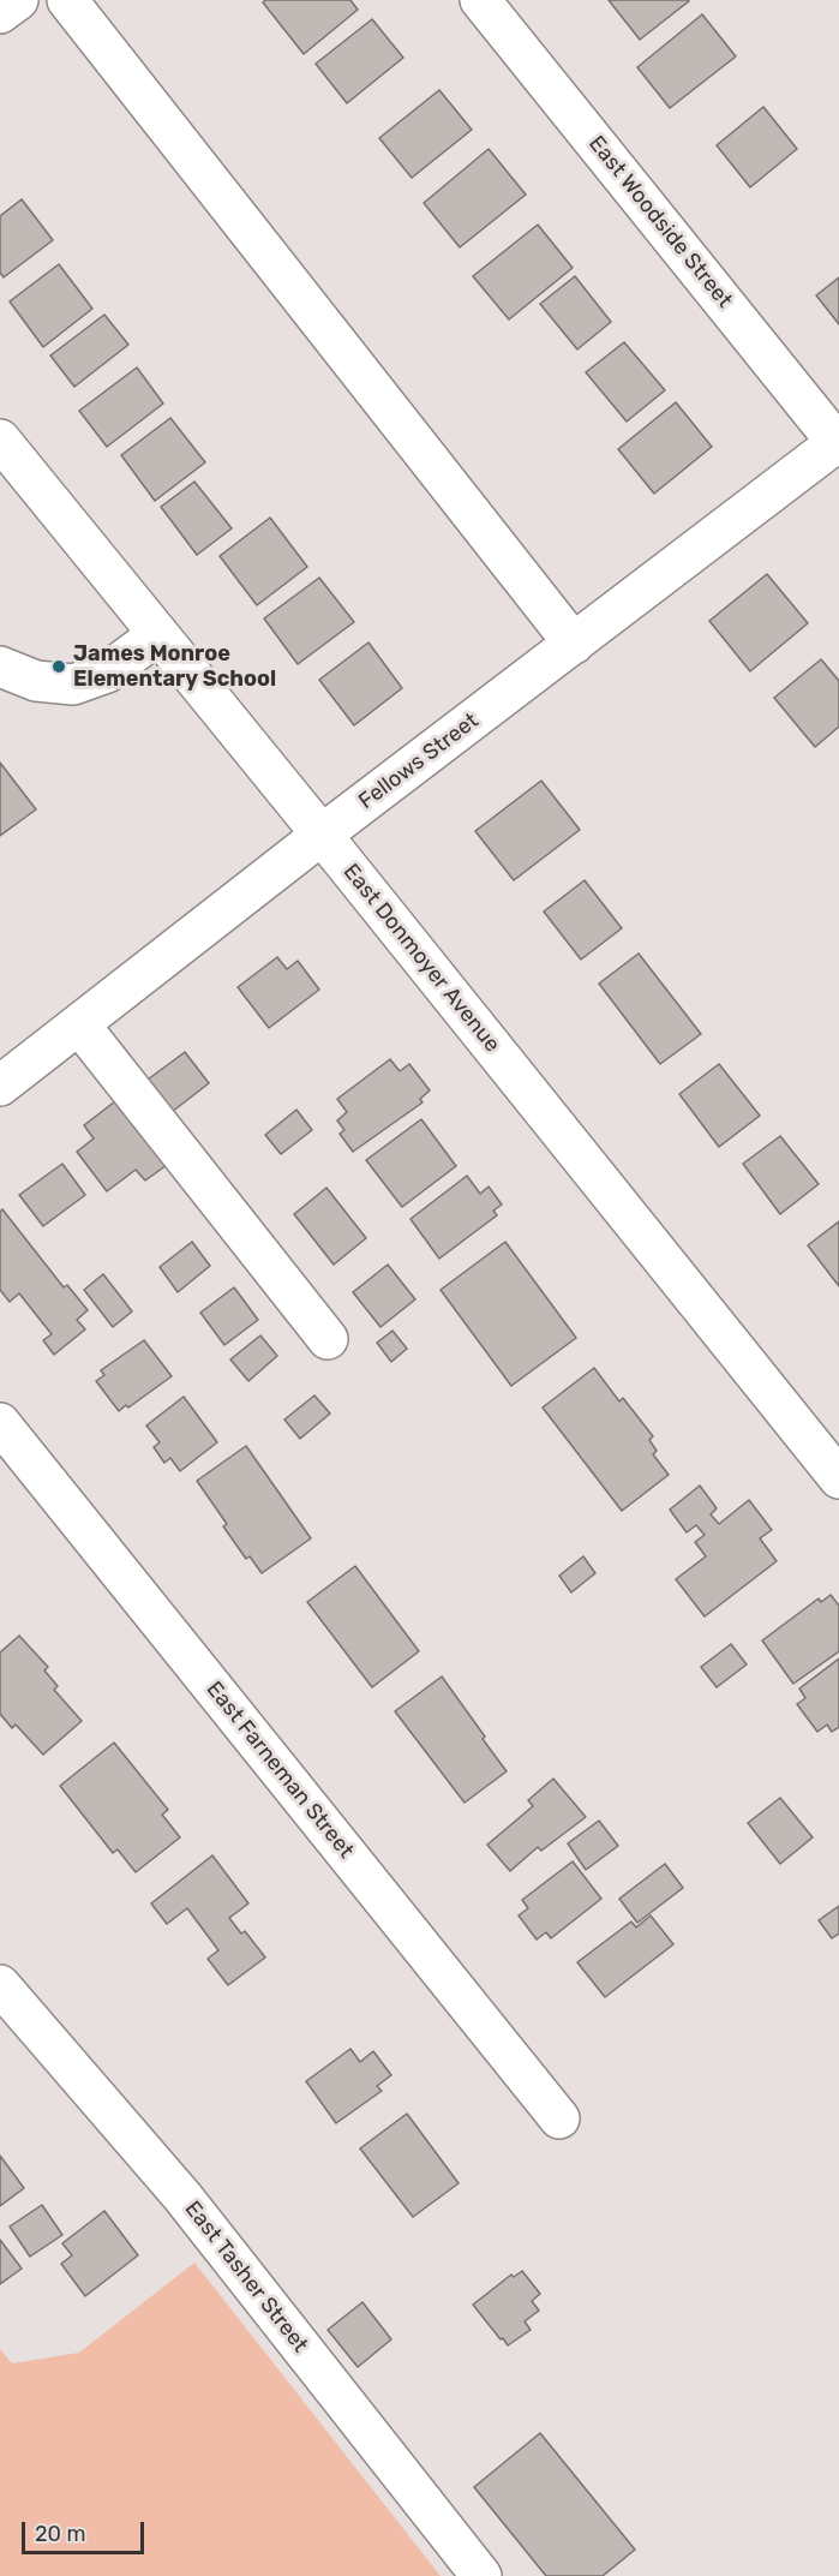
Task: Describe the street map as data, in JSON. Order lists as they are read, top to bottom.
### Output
{
  "streets": {
    "street": [
      "East Woodside Street",
      "Fellows Street",
      "East Donmoyer Avenue",
      "East Farneman Street",
      "East Tasher Street"
    ]
  },
  "crossings": [
    ["East Woodside Street", "Fellows Street"],
    ["Fellows Street", "East Donmoyer Avenue"]
  ],
  "places": ["James Monroe Elementary School"],
  "scale_bar": "20 m"
}
